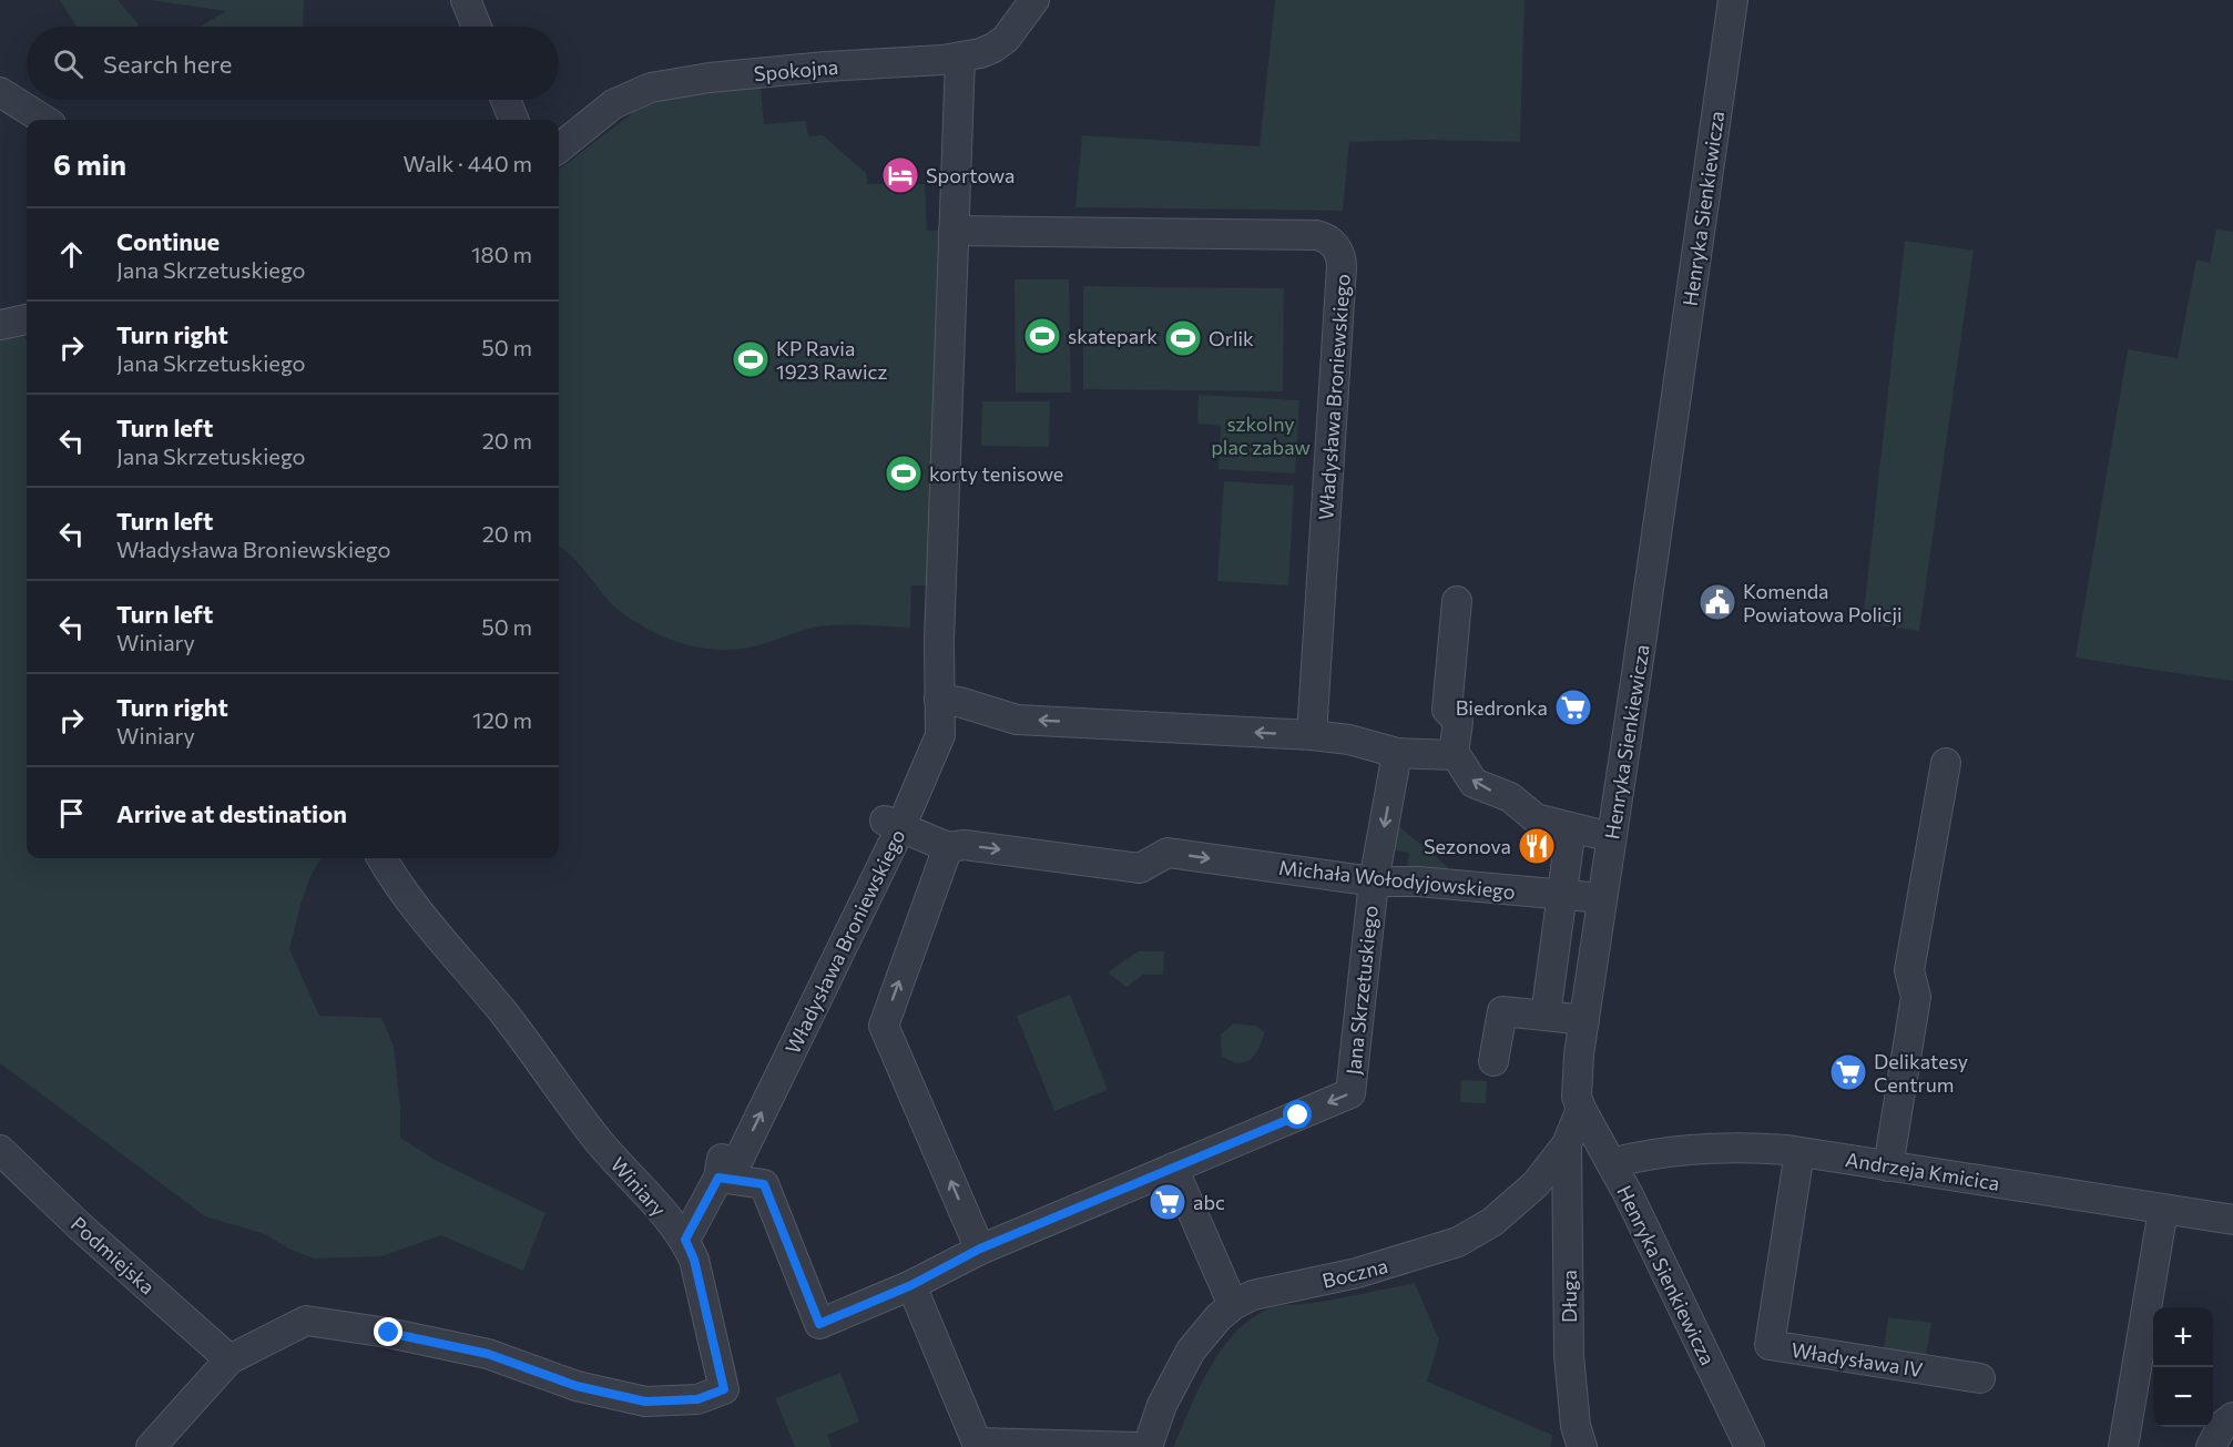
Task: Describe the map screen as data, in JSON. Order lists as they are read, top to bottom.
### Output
{
  "streets": {
    "street": [
      "Spokojna",
      "Henryka Sienkiewicza",
      "Władysława Broniewskiego",
      "Michała Wołodyjowskiego",
      "Jana Skrzetuskiego",
      "Andrzeja Kmicica",
      "Winiary",
      "Podmiejska",
      "Boczna",
      "Długa",
      "Władysława IV"
    ]
  },
  "crossings": [
    ["Spokojna", "Władysława Broniewskiego"],
    ["Henryka Sienkiewicza", "Michała Wołodyjowskiego"],
    ["Henryka Sienkiewicza", "Andrzeja Kmicica"],
    ["Henryka Sienkiewicza", "Boczna"],
    ["Władysława Broniewskiego", "Michała Wołodyjowskiego"],
    ["Władysława Broniewskiego", "Jana Skrzetuskiego"],
    ["Władysława Broniewskiego", "Winiary"],
    ["Michała Wołodyjowskiego", "Jana Skrzetuskiego"],
    ["Andrzeja Kmicica", "Władysława IV"],
    ["Winiary", "Podmiejska"],
    ["Boczna", "Długa"]
  ],
  "parks": ["szkolny plac zabaw"],
  "places": {
    "hotel": ["Sportowa"],
    "sports": [
      "skatepark",
      "Orlik",
      "KP Ravia 1923 Rawicz",
      "korty tenisowe"
    ],
    "public building": ["Komenda Powiatowa Policji"],
    "supermarket": ["Biedronka", "Delikatesy Centrum", "abc"],
    "restaurant": ["Sezonova"]
  },
  "page": {
    "search": "Search here",
    "heading": ["6 min", "Walk · 440 m"],
    "list": [
      ["Continue", "Jana Skrzetuskiego", "180 m"],
      ["Turn right", "Jana Skrzetuskiego", "50 m"],
      ["Turn left", "Jana Skrzetuskiego", "20 m"],
      ["Turn left", "Władysława Broniewskiego", "20 m"],
      ["Turn left", "Winiary", "50 m"],
      ["Turn right", "Winiary", "120 m"],
      "Arrive at destination"
    ],
    "map_buttons": ["+", "−"]
  }
}
